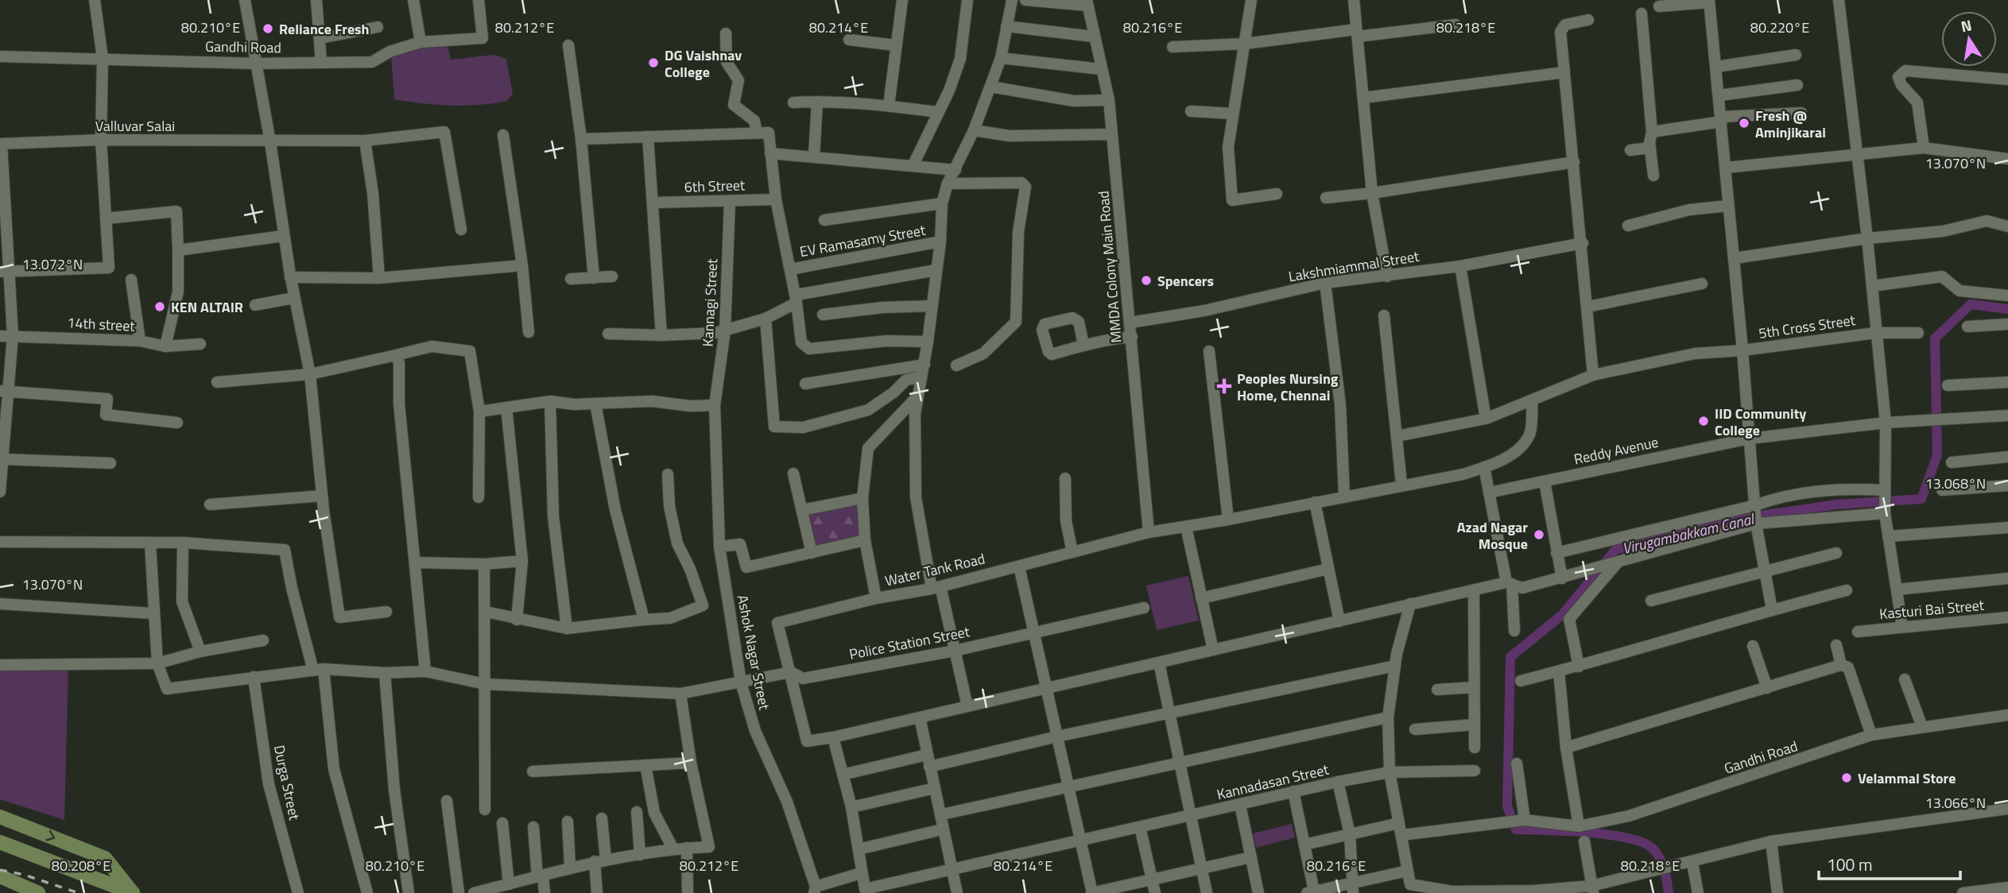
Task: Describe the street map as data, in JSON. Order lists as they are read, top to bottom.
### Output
{
  "streets": {
    "street": [
      "Gandhi Road",
      "Valluvar Salai",
      "6th Street",
      "EV Ramasamy Street",
      "Lakshmiammal Street",
      "MMDA Colony Main Road",
      "Kannagi Street",
      "14th street",
      "5th Cross Street",
      "Reddy Avenue",
      "Water Tank Road",
      "Kasturi Bai Street",
      "Police Station Street",
      "Ashok Nagar Street",
      "Kannadasan Street",
      "Durga Street"
    ]
  },
  "crossings": [
    ["6th Street", "Kannagi Street"],
    ["Lakshmiammal Street", "MMDA Colony Main Road"],
    ["MMDA Colony Main Road", "Water Tank Road"],
    ["Kannagi Street", "Ashok Nagar Street"],
    ["5th Cross Street", "Water Tank Road"],
    ["Water Tank Road", "Police Station Street"],
    ["Police Station Street", "Ashok Nagar Street"],
    ["Police Station Street", "Durga Street"]
  ],
  "water": ["Virugambakkam Canal"],
  "places": {
    "other": [
      "Reliance Fresh",
      "DG Vaishnav College",
      "Fresh @ Aminjikarai",
      "Spencers",
      "KEN ALTAIR",
      "IID Community College",
      "Azad Nagar Mosque",
      "Velammal Store"
    ],
    "health": ["Peoples Nursing Home, Chennai"]
  },
  "scale_bar": "100 m",
  "north": "top",
  "coordinates": [
    "80.210°E",
    "80.212°E",
    "80.214°E",
    "80.216°E",
    "80.218°E",
    "80.220°E",
    "13.070°N",
    "13.072°N",
    "13.068°N",
    "13.066°N",
    "80.208°E"
  ]
}
